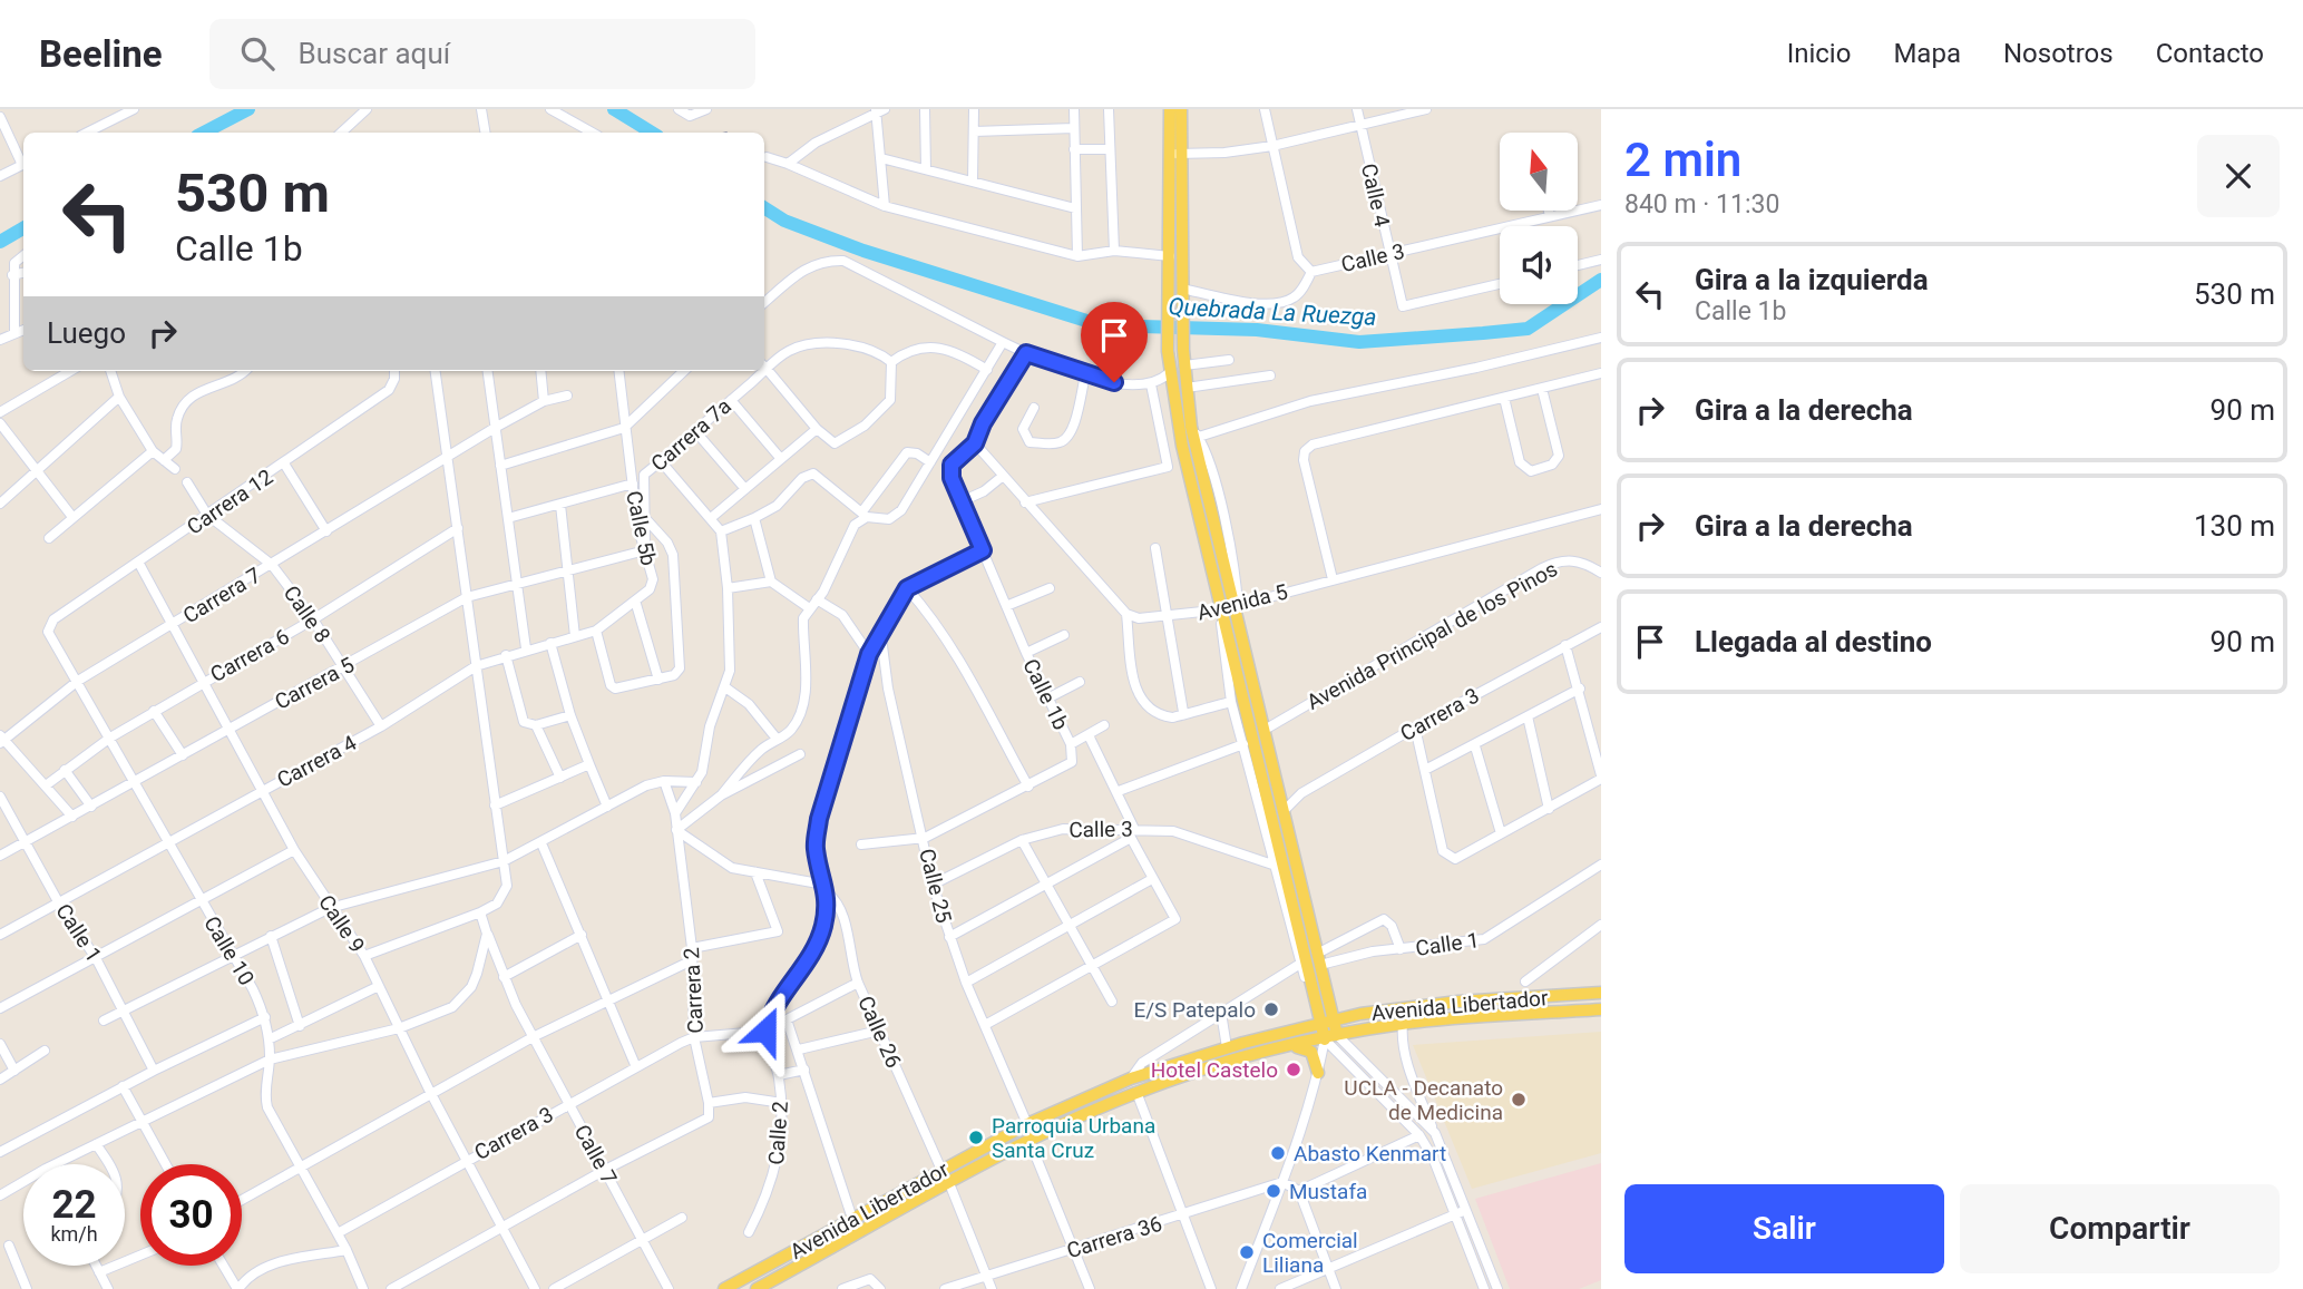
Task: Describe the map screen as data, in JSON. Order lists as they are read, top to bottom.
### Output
{
  "streets": {
    "main road": ["Avenida Libertador"],
    "street": [
      "Calle 4",
      "Calle 3",
      "Carrera 7a",
      "Carrera 12",
      "Calle 5b",
      "Carrera 7",
      "Avenida 5",
      "Calle 8",
      "Avenida Principal de los Pinos",
      "Carrera 6",
      "Carrera 5",
      "Calle 1b",
      "Carrera 3",
      "Carrera 4",
      "Calle 25",
      "Calle 9",
      "Calle 1",
      "Calle 10",
      "Carrera 2",
      "Calle 26",
      "Calle 2",
      "Calle 7",
      "Carrera 36"
    ]
  },
  "crossings": [
    ["Calle 4", "Calle 3"],
    ["Calle 3", "Calle 25"],
    ["Carrera 7a", "Calle 5b"],
    ["Carrera 7a", "Carrera 5"],
    ["Carrera 12", "Calle 8"],
    ["Carrera 12", "Calle 9"],
    ["Carrera 12", "Calle 10"],
    ["Calle 5b", "Carrera 5"],
    ["Calle 5b", "Carrera 4"],
    ["Carrera 7", "Calle 8"],
    ["Carrera 7", "Calle 9"],
    ["Carrera 7", "Calle 10"],
    ["Calle 8", "Carrera 6"],
    ["Calle 8", "Carrera 5"],
    ["Calle 8", "Carrera 4"],
    ["Carrera 6", "Calle 9"],
    ["Carrera 6", "Calle 10"],
    ["Carrera 5", "Calle 9"],
    ["Carrera 5", "Calle 1"],
    ["Carrera 5", "Calle 10"],
    ["Calle 1b", "Calle 25"],
    ["Carrera 3", "Calle 9"],
    ["Carrera 3", "Calle 10"],
    ["Carrera 3", "Carrera 2"],
    ["Carrera 3", "Calle 7"],
    ["Carrera 4", "Calle 9"],
    ["Carrera 4", "Calle 1"],
    ["Carrera 4", "Calle 10"],
    ["Calle 25", "Avenida Libertador"],
    ["Avenida Libertador", "Calle 26"]
  ],
  "water": ["Quebrada La Ruezga"],
  "places": [
    "E/S Patepalo",
    "Hotel Castelo",
    "UCLA - Decanato de Medicina",
    "Parroquia Urbana Santa Cruz",
    "Abasto Kenmart",
    "Mustafa",
    "Comercial Liliana"
  ],
  "north": "top",
  "page": {
    "header": "Beeline",
    "search": "Buscar aquí",
    "nav": [
      "Inicio",
      "Mapa",
      "Nosotros",
      "Contacto"
    ],
    "heading": ["2 min", "840 m · 11:30"],
    "turn": ["530 m", "Calle 1b"],
    "list": [
      {
        "name": "Gira a la izquierda",
        "note": "Calle 1b",
        "value": "530 m"
      },
      {
        "name": "Gira a la derecha",
        "value": "90 m"
      },
      {
        "name": "Gira a la derecha",
        "value": "130 m"
      },
      {
        "name": "Llegada al destino",
        "value": "90 m"
      }
    ],
    "then": "Luego",
    "speed": "22 km/h",
    "limit": "30",
    "buttons": ["Salir", "Compartir"]
  }
}
